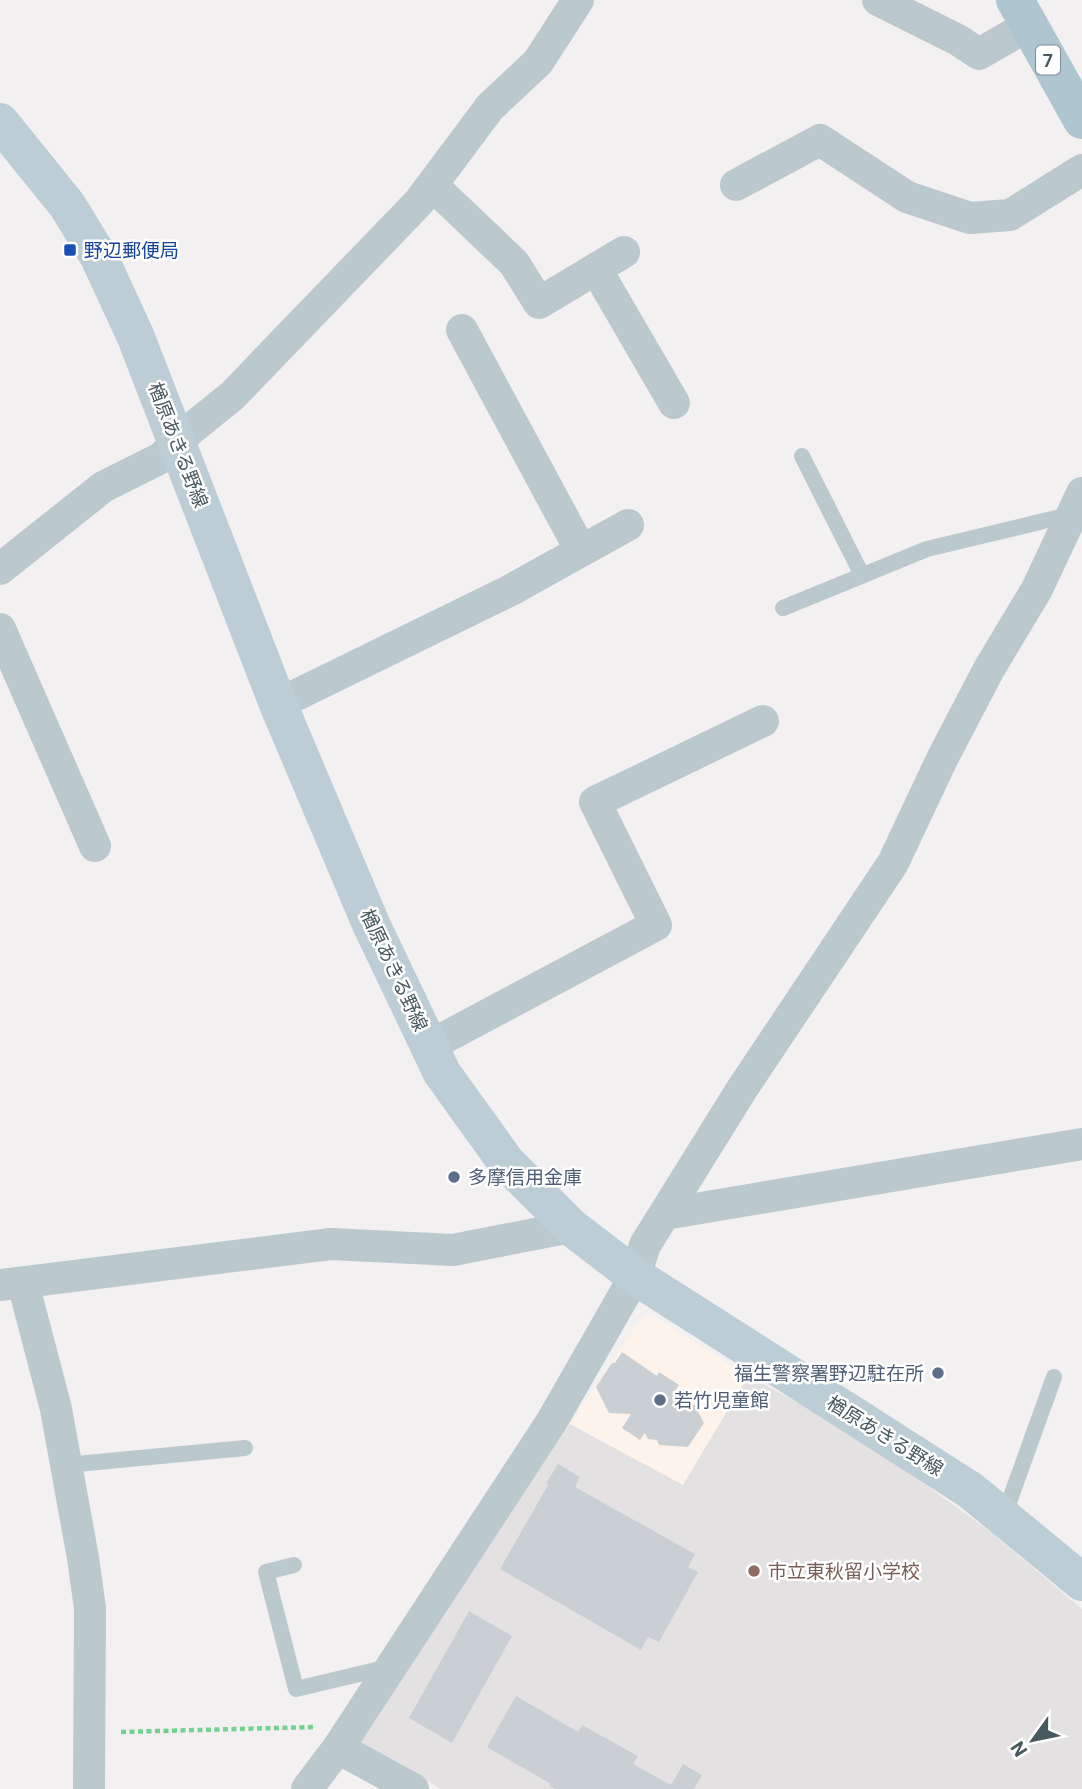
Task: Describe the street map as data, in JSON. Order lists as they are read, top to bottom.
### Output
{
  "streets": {
    "main road": ["7", "楢原あきる野線"]
  },
  "places": {
    "transit": ["野辺郵便局"],
    "other": [
      "多摩信用金庫",
      "福生警察署野辺駐在所",
      "若竹児童館",
      "市立東秋留小学校"
    ]
  },
  "north": "bottom left"
}
